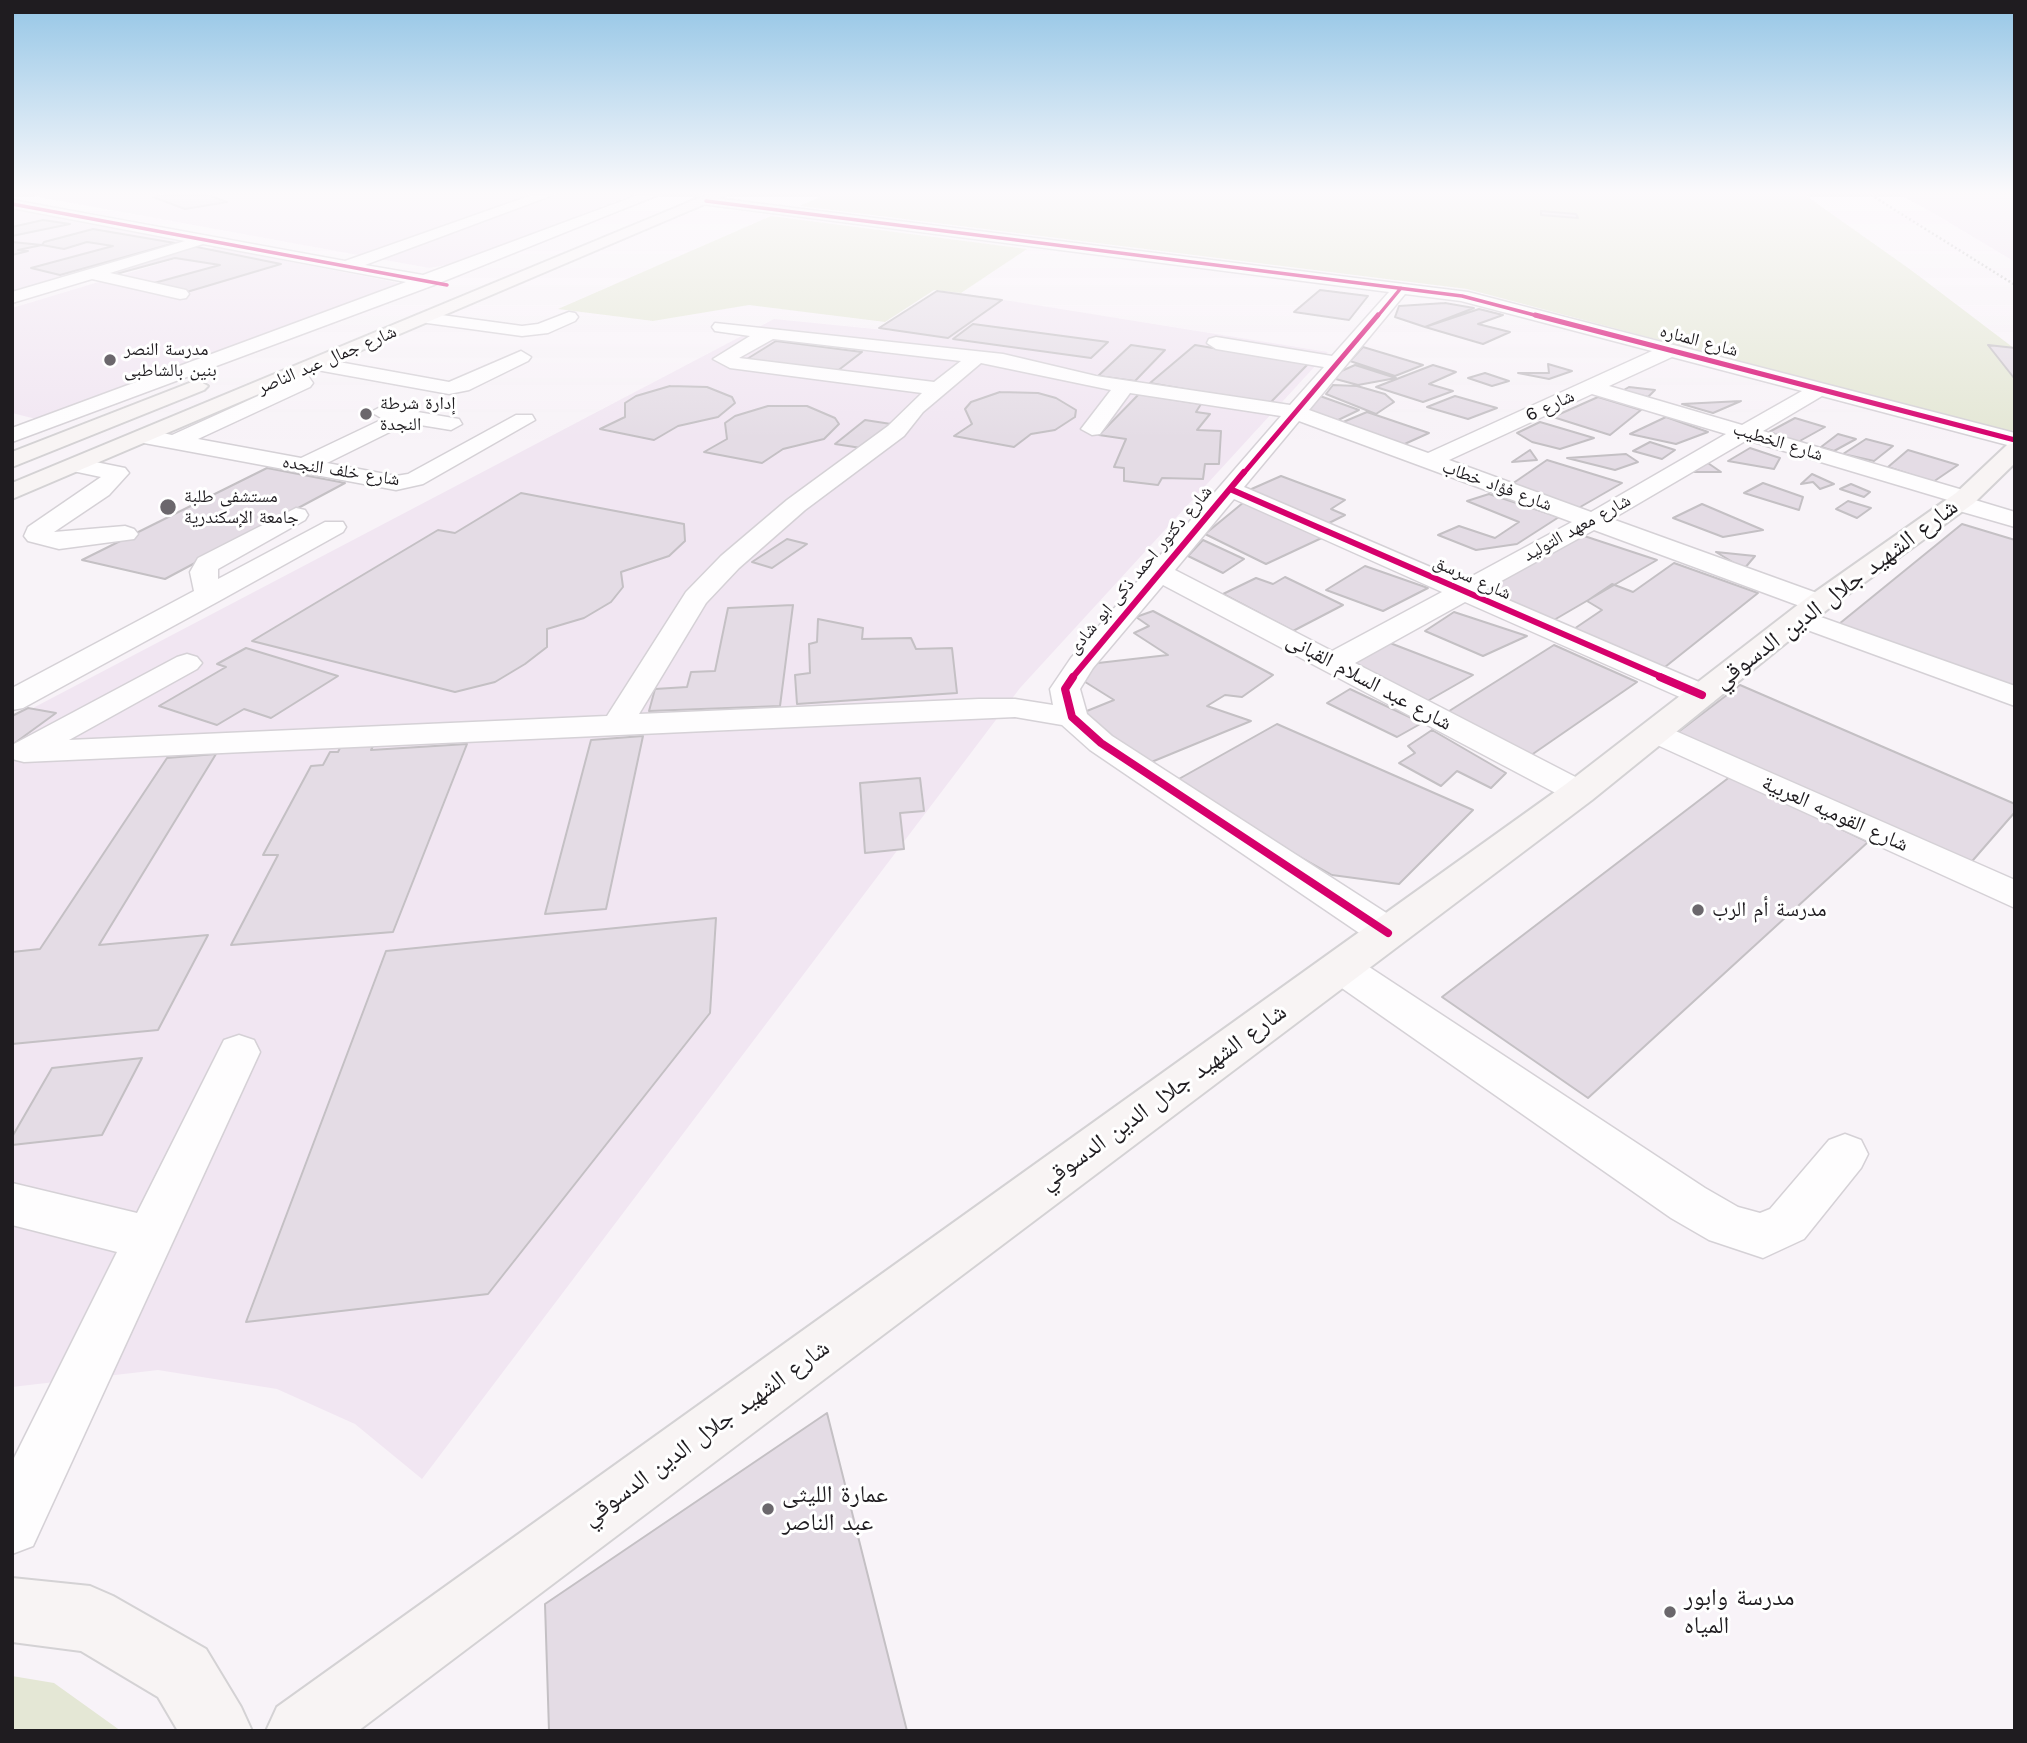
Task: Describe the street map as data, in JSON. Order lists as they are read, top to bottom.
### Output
{
  "streets": {
    "main road": ["شارع جمال عبد الناصر", "شارع الشهيد جلال الدين الدسوقي"],
    "street": [
      "شارع المناره",
      "شارع 6",
      "شارع الخطيب",
      "شارع خلف النجده",
      "شارع فؤاد خطاب",
      "شارع معهد التوليد",
      "شارع دكتور احمد ذكى ابو شادى",
      "شارع سرسق",
      "شارع عبد السلام القبانى",
      "شارع القوميه العربية"
    ]
  },
  "crossings": [
    ["شارع المناره", "شارع 6"],
    ["شارع المناره", "شارع معهد التوليد"],
    ["شارع المناره", "شارع دكتور احمد ذكى ابو شادى"],
    ["شارع جمال عبد الناصر", "شارع خلف النجده"],
    ["شارع 6", "شارع الخطيب"],
    ["شارع 6", "شارع فؤاد خطاب"],
    ["شارع الخطيب", "شارع معهد التوليد"],
    ["شارع الخطيب", "شارع الشهيد جلال الدين الدسوقي"],
    ["شارع فؤاد خطاب", "شارع معهد التوليد"],
    ["شارع فؤاد خطاب", "شارع دكتور احمد ذكى ابو شادى"],
    ["شارع فؤاد خطاب", "شارع الشهيد جلال الدين الدسوقي"],
    ["شارع معهد التوليد", "شارع سرسق"],
    ["شارع معهد التوليد", "شارع عبد السلام القبانى"],
    ["شارع دكتور احمد ذكى ابو شادى", "شارع سرسق"],
    ["شارع دكتور احمد ذكى ابو شادى", "شارع عبد السلام القبانى"],
    ["شارع سرسق", "شارع الشهيد جلال الدين الدسوقي"],
    ["شارع الشهيد جلال الدين الدسوقي", "شارع عبد السلام القبانى"],
    ["شارع الشهيد جلال الدين الدسوقي", "شارع القوميه العربية"]
  ],
  "places": [
    "مدرسة النصر بنين بالشاطبى",
    "إدارة شرطة النجدة",
    "مستشفى طلبة جامعة الإسكندرية",
    "مدرسة أم الرب",
    "عمارة الليثى عبد الناصر",
    "مدرسة وابور المياه"
  ]
}
